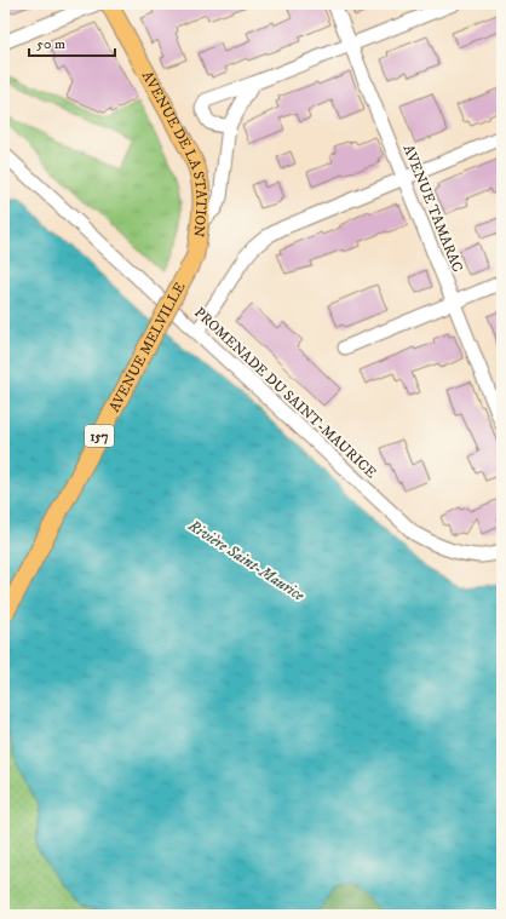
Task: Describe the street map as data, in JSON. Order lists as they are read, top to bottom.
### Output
{
  "streets": {
    "main road": ["AVENUE DE LA STATION", "AVENUE MELVILLE", "157"],
    "street": ["AVENUE TAMARAC", "PROMENADE DU SAINT-MAURICE"]
  },
  "crossings": [
    ["AVENUE DE LA STATION", "AVENUE MELVILLE"]
  ],
  "water": ["Rivière Saint-Maurice"],
  "scale_bar": "50 m"
}
